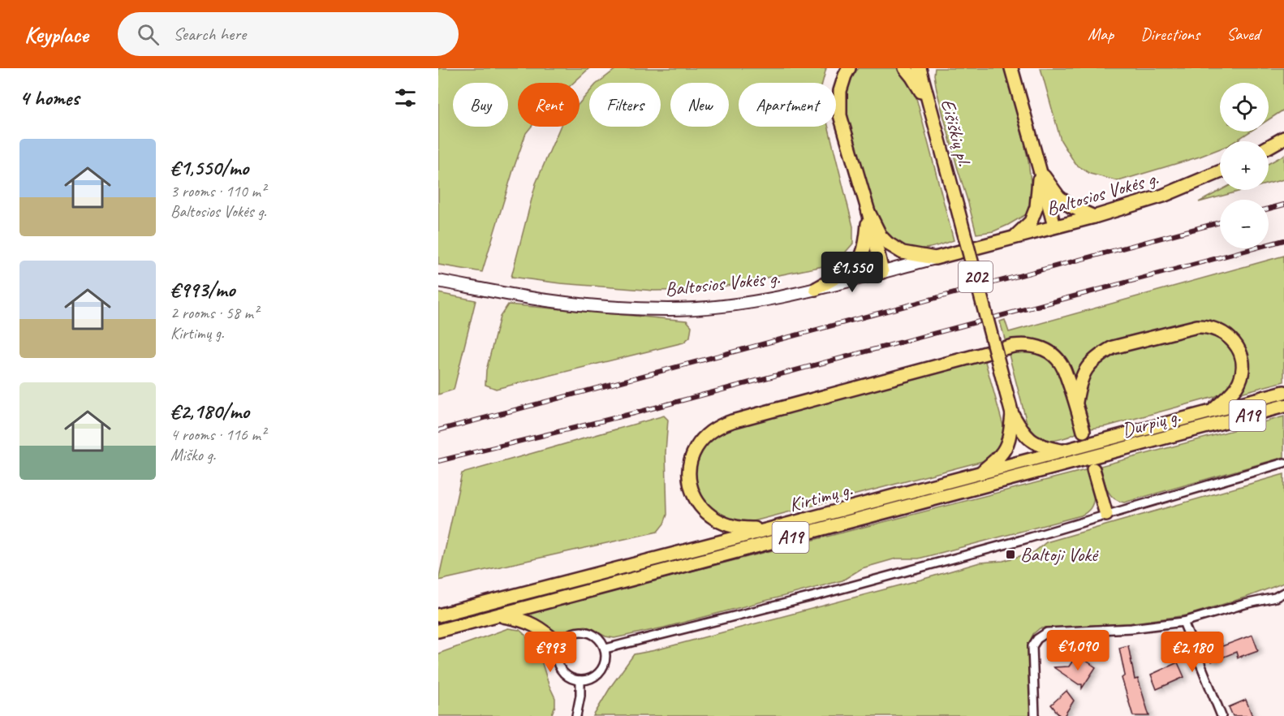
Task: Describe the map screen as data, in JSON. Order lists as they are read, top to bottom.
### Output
{
  "streets": {
    "main road": [
      "Eišiškių pl.",
      "Baltosios Vokės g.",
      "202",
      "A19",
      "Durpių g.",
      "Kirtimų g."
    ]
  },
  "crossings": [
    ["A19", "Kirtimų g."],
    ["Durpių g.", "Kirtimų g."]
  ],
  "places": {
    "transit": ["Baltoji Vokė"]
  },
  "page": {
    "header": "Keyplace",
    "search": "Search here",
    "nav": ["Map", "Directions", "Saved"],
    "heading": "4 homes",
    "map_buttons": ["+", "−"],
    "chip": [
      "Buy",
      "Rent",
      "Filters",
      "New",
      "Apartment"
    ],
    "list": [
      {
        "name": "€1,550/mo",
        "note": "3 rooms · 110 m² · Baltosios Vokės g."
      },
      {
        "name": "€993/mo",
        "note": "2 rooms · 58 m² · Kirtimų g."
      },
      {
        "name": "€2,180/mo",
        "note": "4 rooms · 116 m² · Miško g."
      }
    ],
    "price": [
      "€1,550",
      "€1,090",
      "€993",
      "€2,180"
    ]
  }
}
